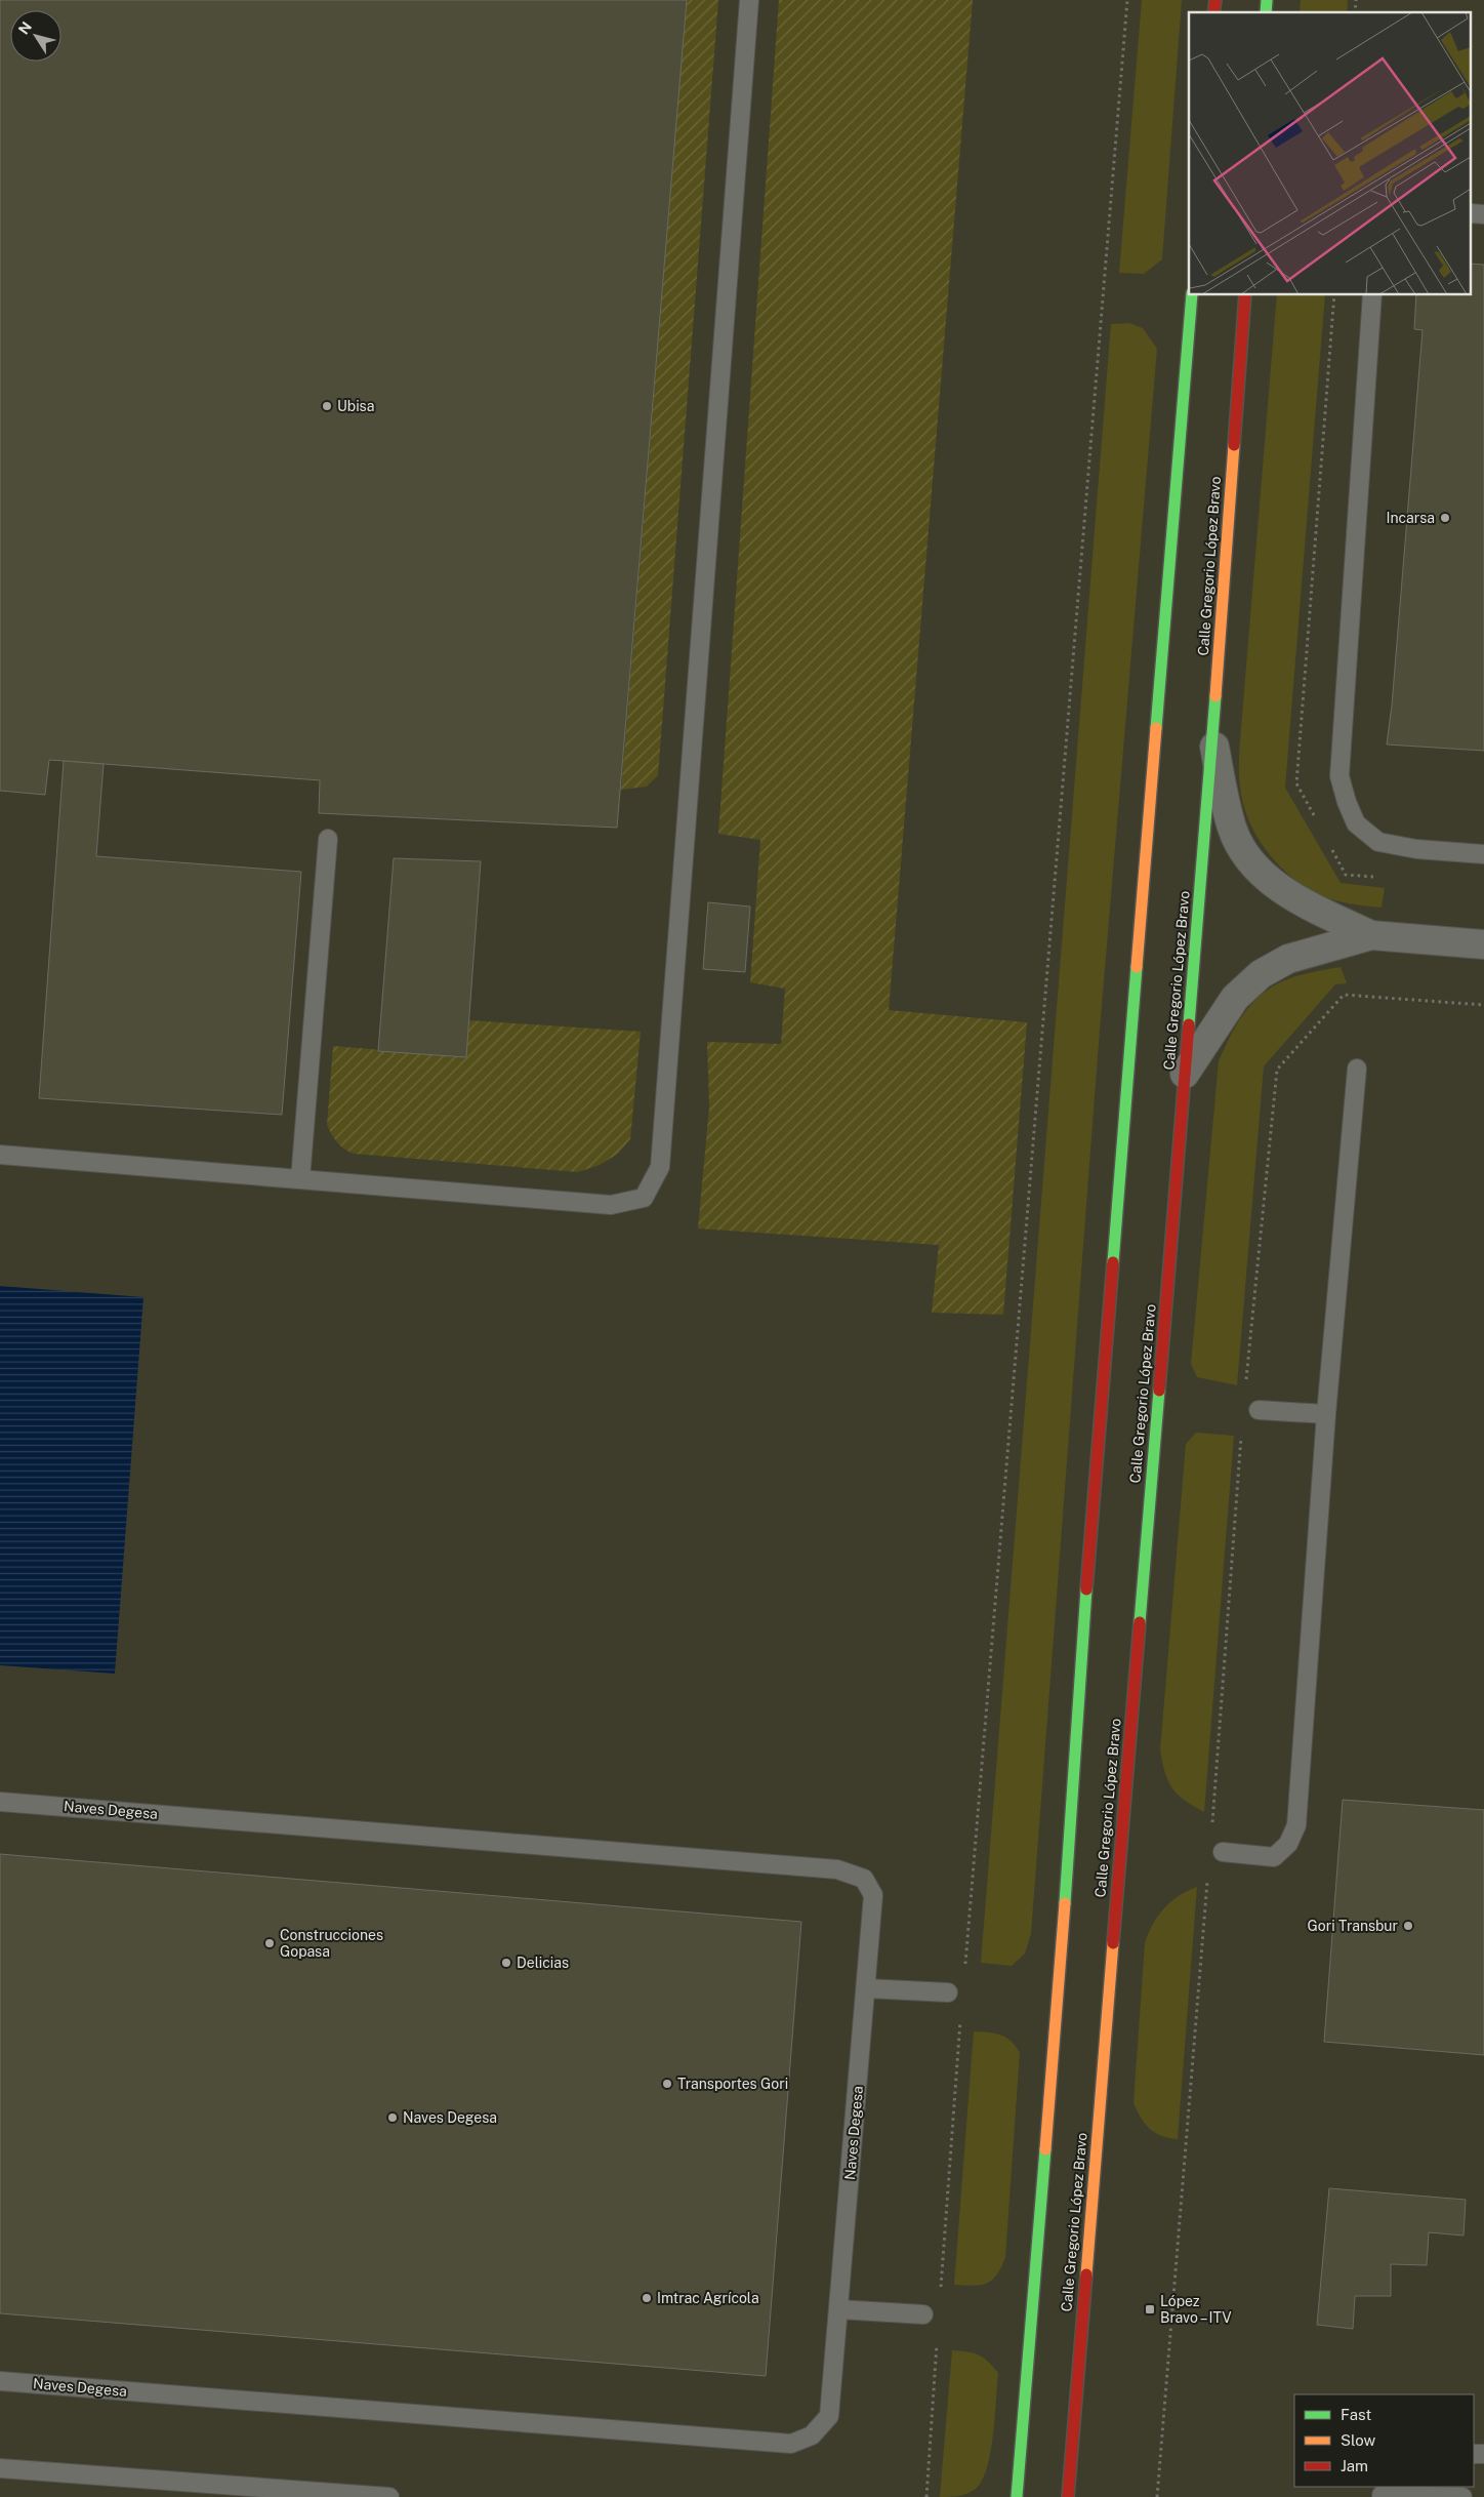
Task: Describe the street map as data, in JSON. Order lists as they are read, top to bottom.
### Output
{
  "streets": {
    "main road": ["Calle Gregorio López Bravo"],
    "lane": ["Naves Degesa"]
  },
  "places": {
    "other": [
      "Ubisa",
      "Incarsa",
      "Gori Transbur",
      "Construcciones Gopasa",
      "Delicias",
      "Transportes Gori",
      "Naves Degesa",
      "Imtrac Agrícola"
    ],
    "transit": ["López Bravo – ITV"]
  },
  "legend": ["Fast", "Slow", "Jam"],
  "north": "top left"
}
